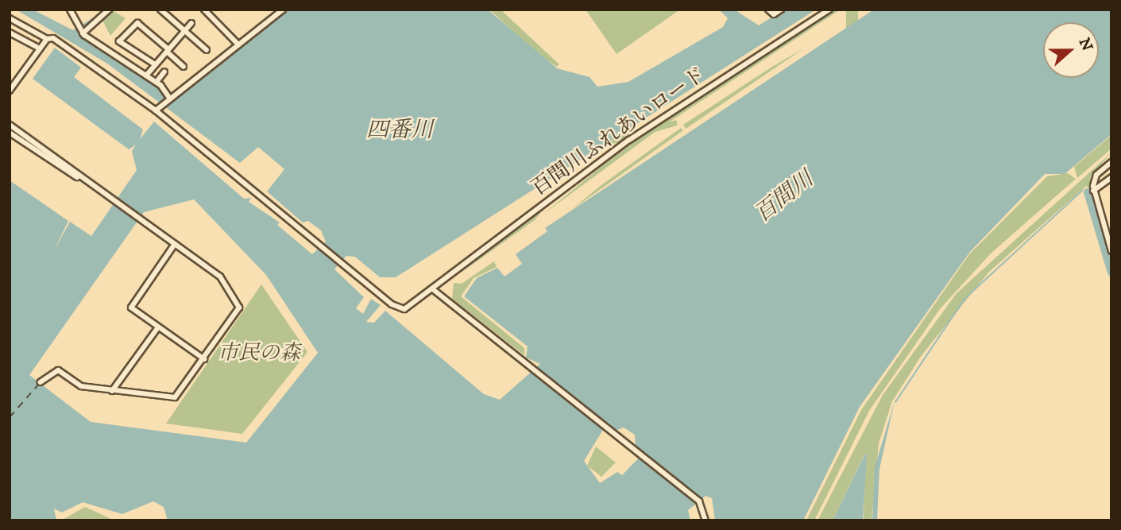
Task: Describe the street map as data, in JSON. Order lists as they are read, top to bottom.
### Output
{
  "streets": {
    "street": ["百間川ふれあいロード"]
  },
  "water": ["四番川", "百間川"],
  "parks": ["市民の森"],
  "north": "right"
}
